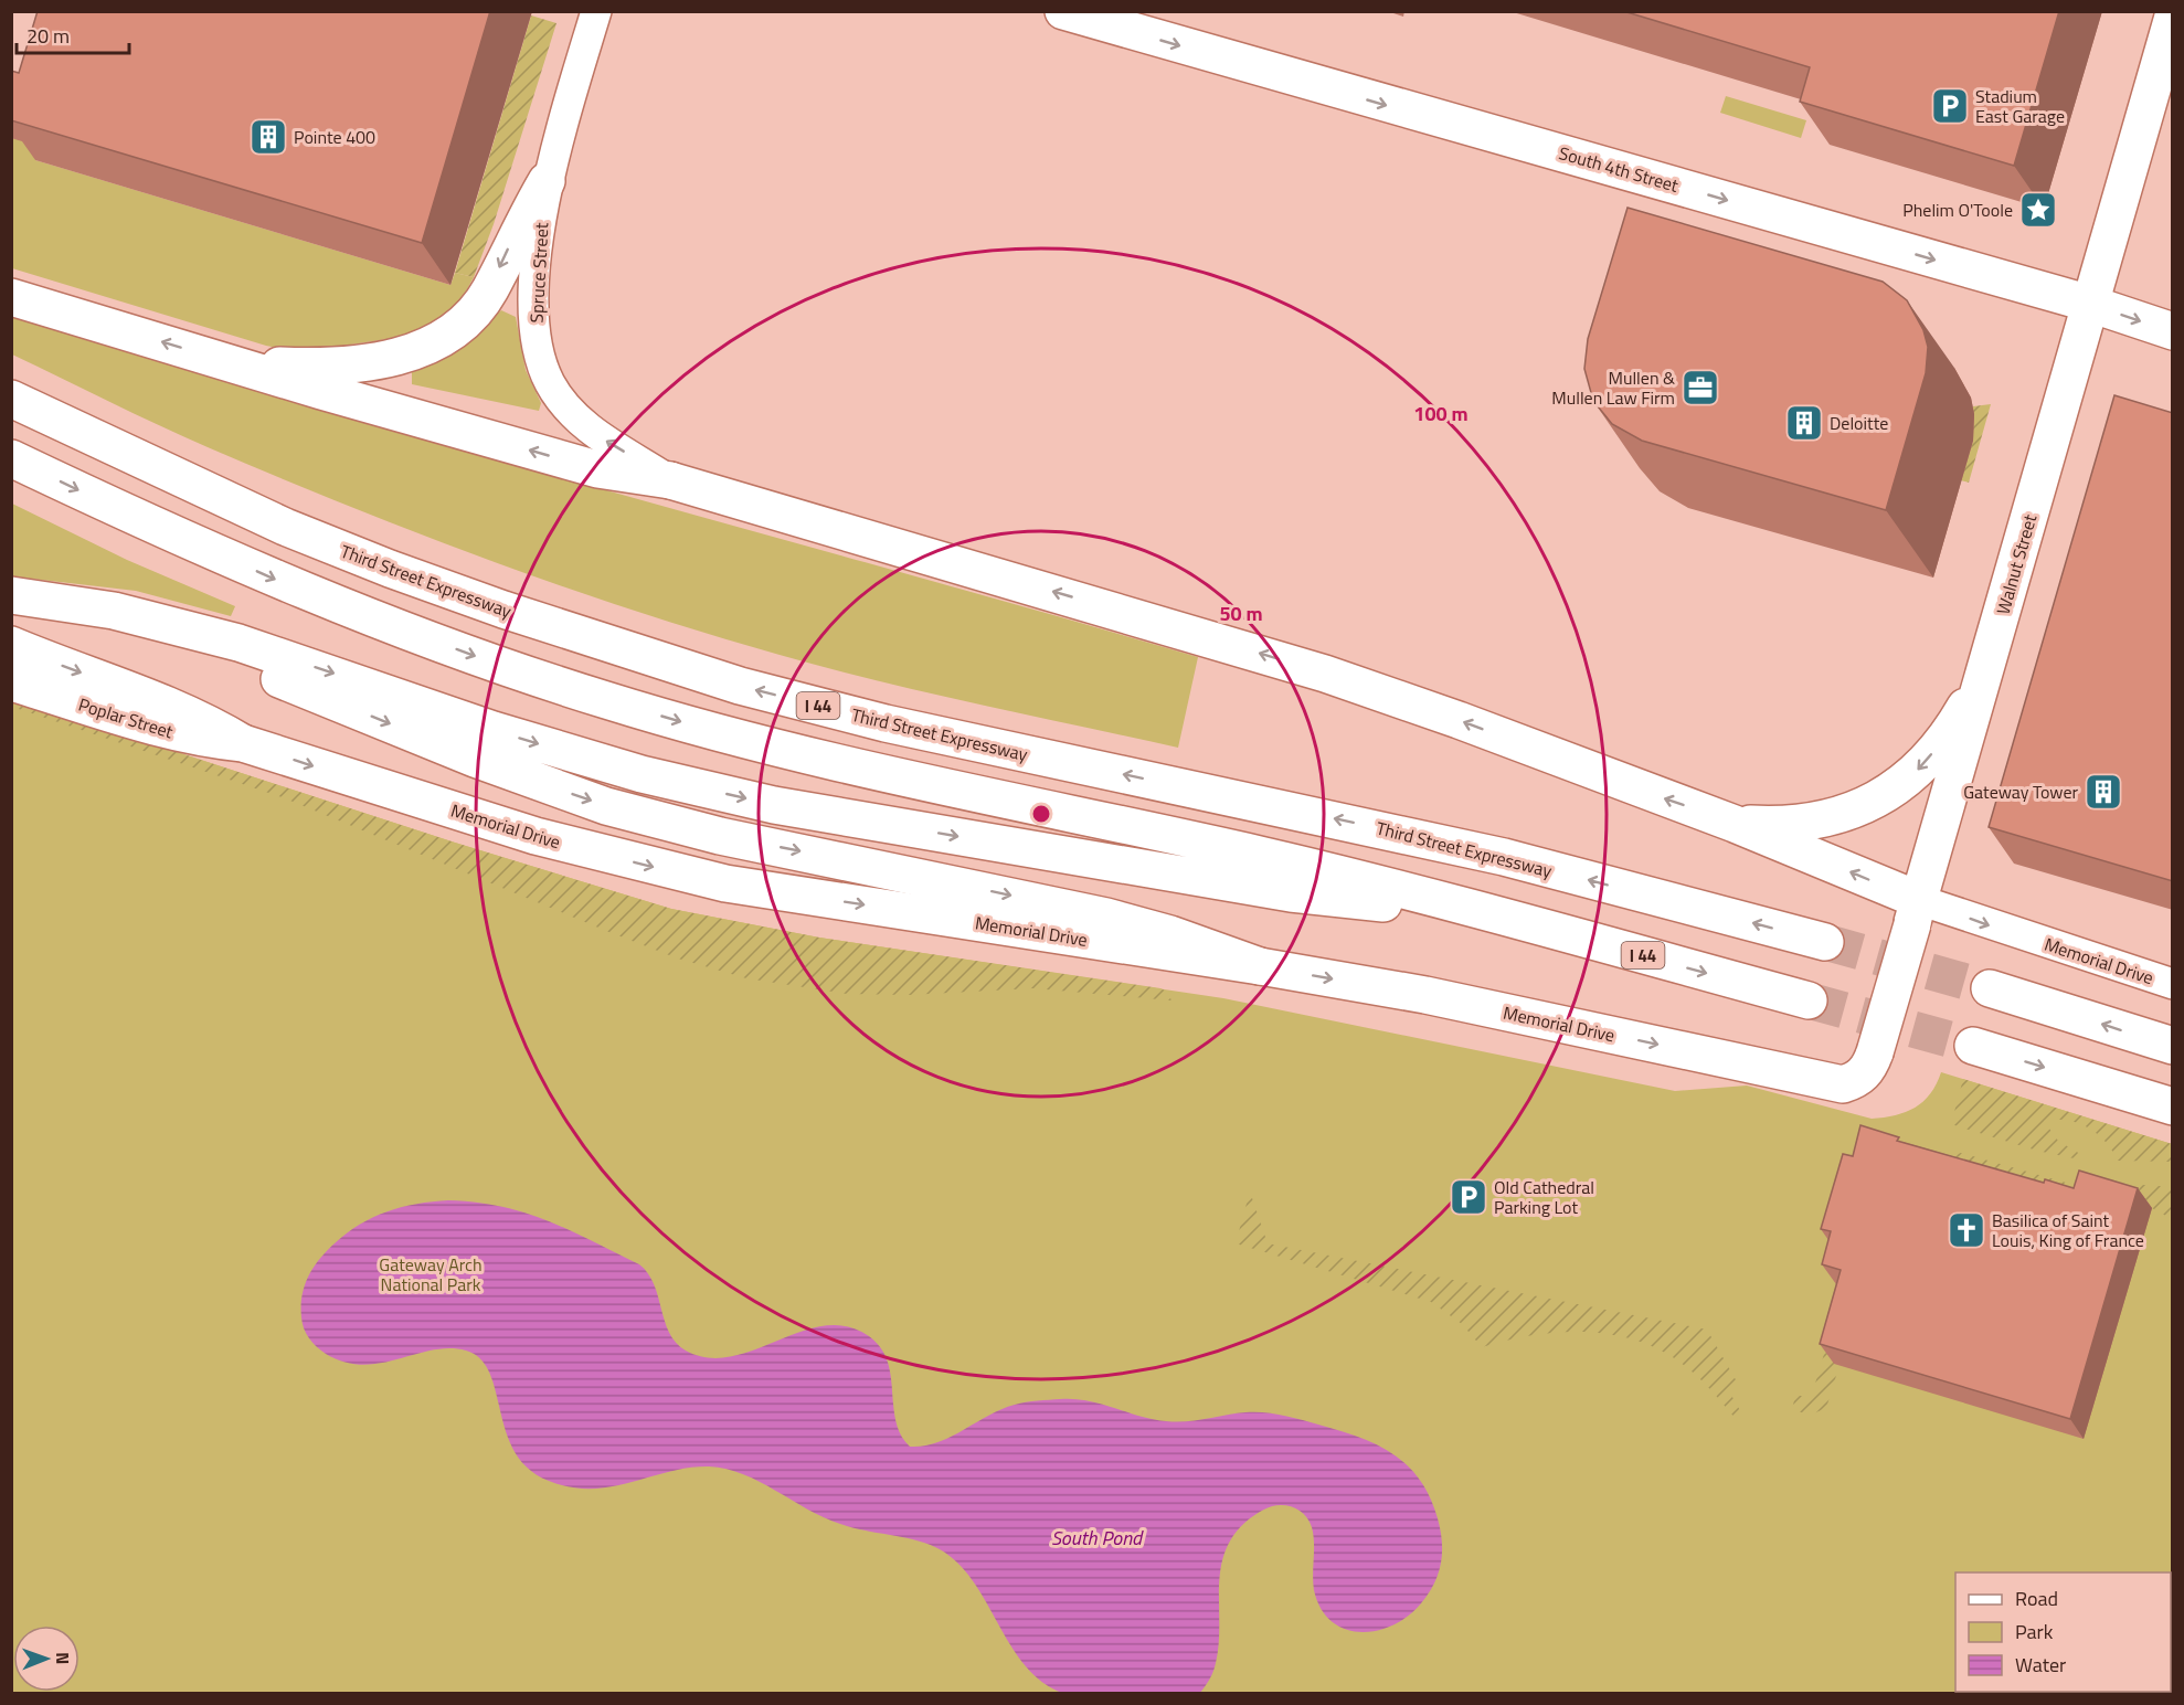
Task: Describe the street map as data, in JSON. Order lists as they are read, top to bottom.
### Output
{
  "streets": {
    "main road": [
      "South 4th Street",
      "Walnut Street",
      "Third Street Expressway",
      "I 44",
      "Poplar Street",
      "Memorial Drive"
    ],
    "street": ["Spruce Street"]
  },
  "crossings": [
    ["South 4th Street", "Walnut Street"],
    ["Spruce Street", "Memorial Drive"],
    ["Walnut Street", "Memorial Drive"],
    ["Poplar Street", "Memorial Drive"]
  ],
  "one_way": ["South 4th Street", "Spruce Street"],
  "water": ["South Pond"],
  "parks": ["Gateway Arch National Park"],
  "places": {
    "parking": ["Stadium East Garage", "Old Cathedral Parking Lot"],
    "building": ["Pointe 400", "Deloitte", "Gateway Tower"],
    "place": ["Phelim O'Toole"],
    "office": ["Mullen & Mullen Law Firm"],
    "church": ["Basilica of Saint Louis, King of France"]
  },
  "legend": ["Road", "Park", "Water"],
  "scale_bar": "20 m",
  "north": "right",
  "rings": ["100 m", "50 m"]
}
